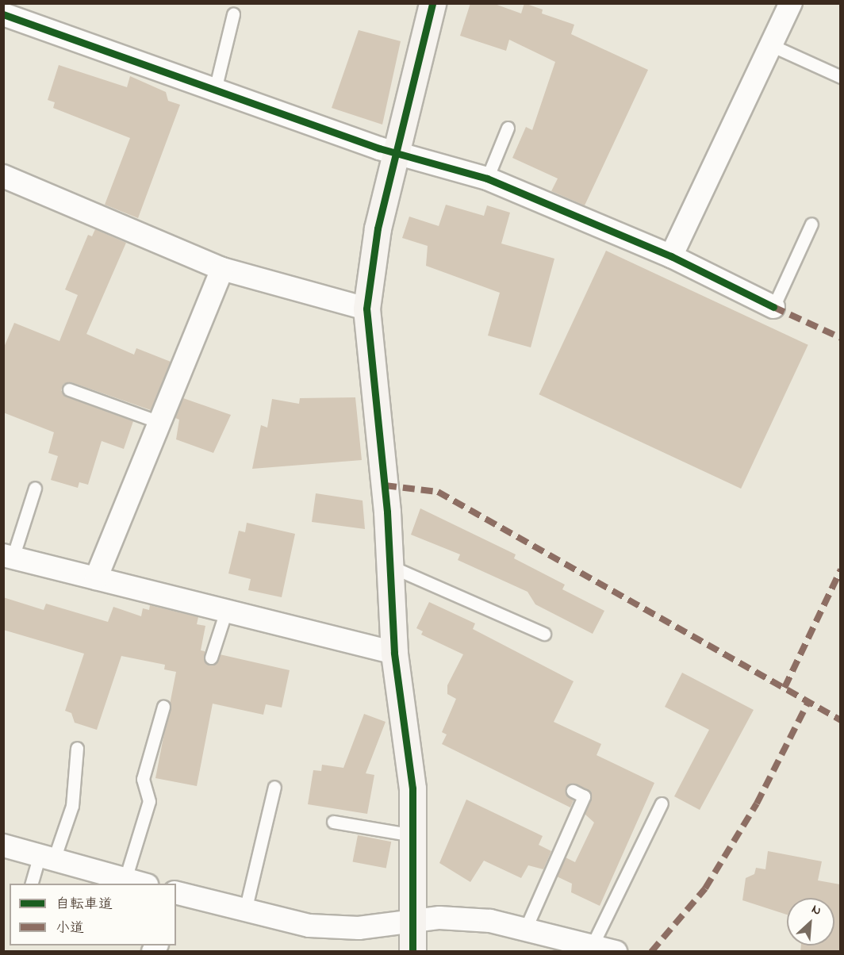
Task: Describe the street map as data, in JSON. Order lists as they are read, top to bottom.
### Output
{
  "legend": ["自転車道", "小道"],
  "north": "top right"
}
